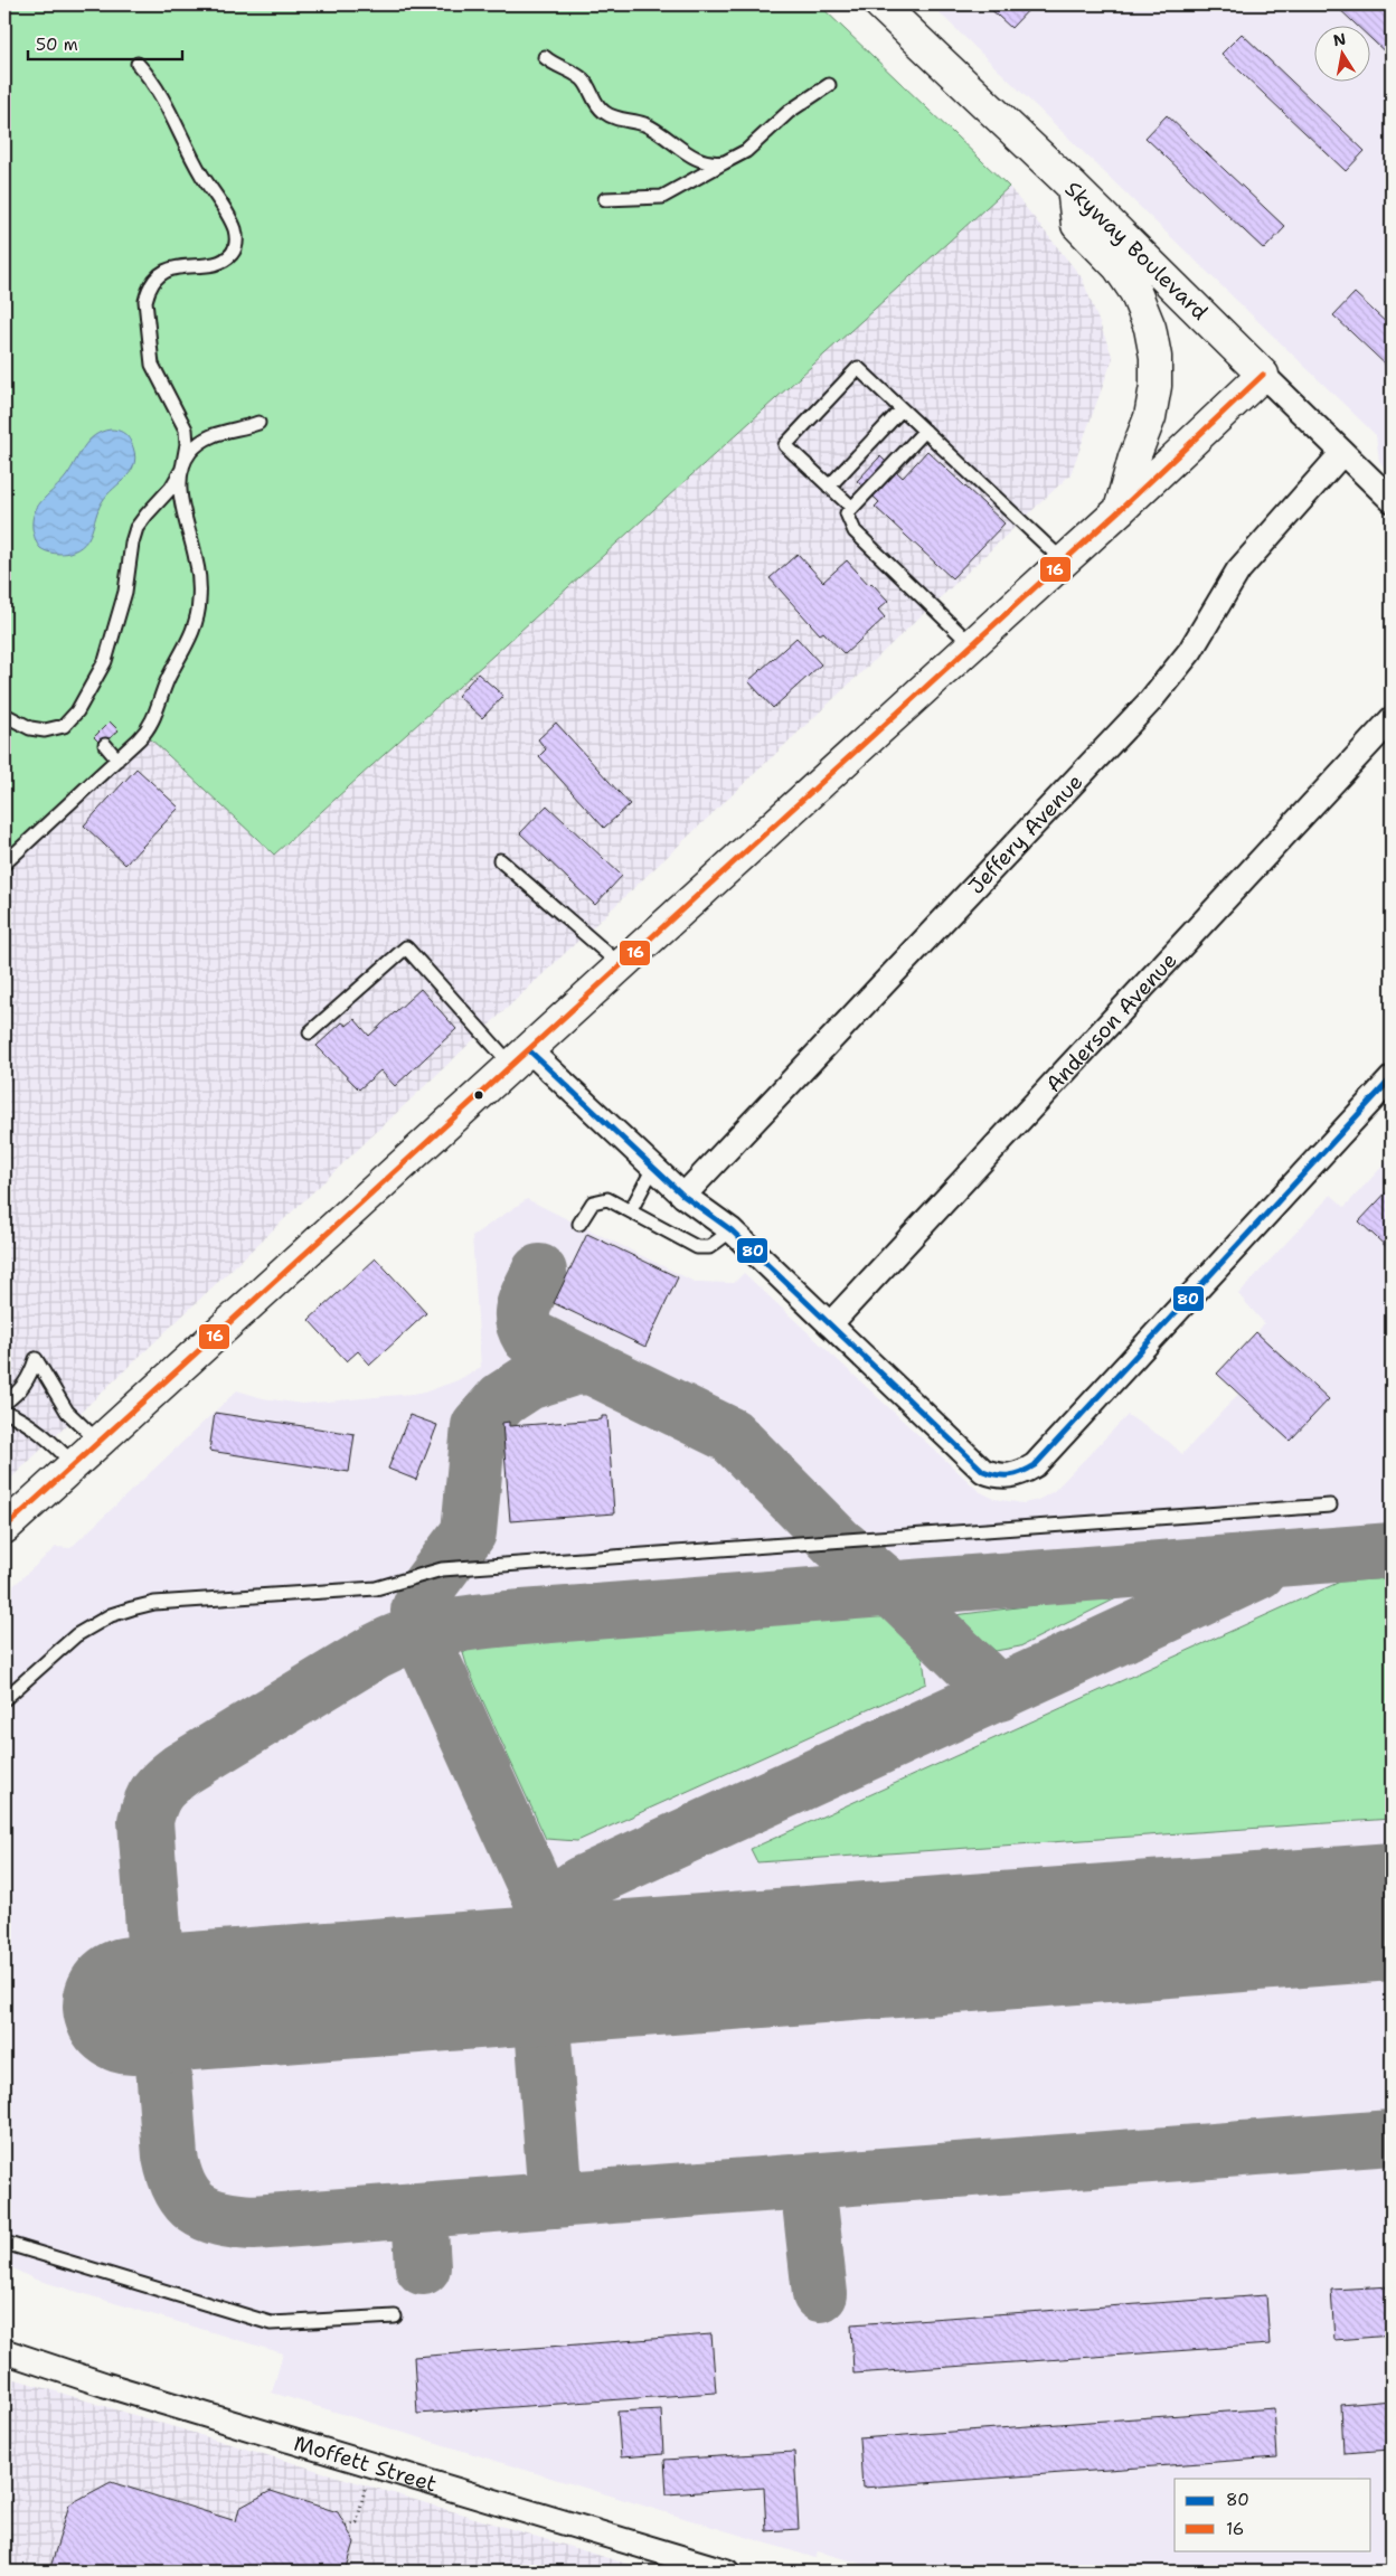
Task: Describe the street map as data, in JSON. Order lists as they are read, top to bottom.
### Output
{
  "streets": {
    "main road": ["Skyway Boulevard"],
    "street": ["Jeffery Avenue", "Anderson Avenue", "Moffett Street"]
  },
  "crossings": [
    ["Skyway Boulevard", "Jeffery Avenue"]
  ],
  "lines": ["transit line 16", "transit line 80"],
  "legend": ["80", "16"],
  "scale_bar": "50 m",
  "north": "top"
}
